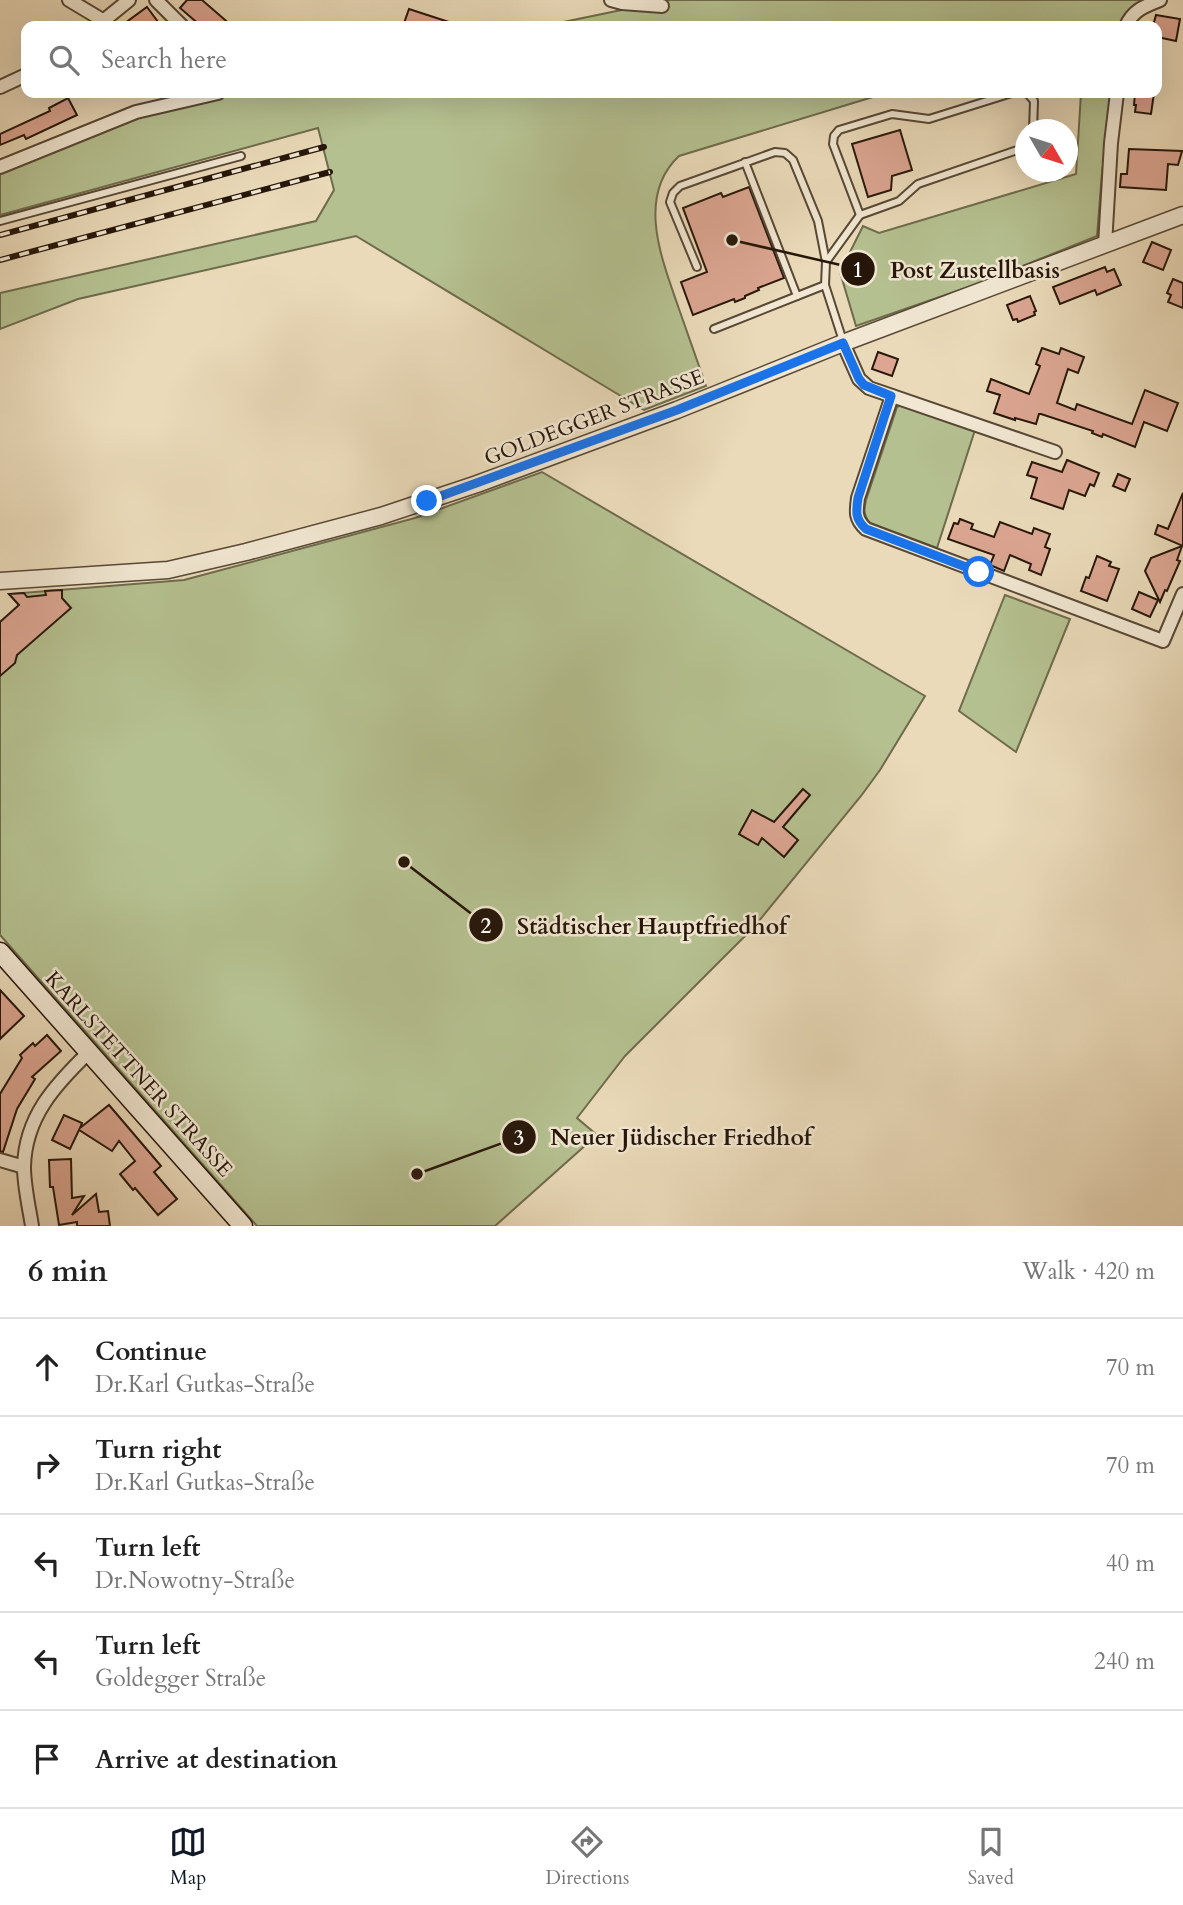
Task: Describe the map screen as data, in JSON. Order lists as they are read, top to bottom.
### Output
{
  "streets": {
    "main road": ["KARLSTETTNER STRASSE"],
    "street": ["GOLDEGGER STRASSE"]
  },
  "places": ["Post Zustellbasis", "Städtischer Hauptfriedhof", "Neuer Jüdischer Friedhof"],
  "north": "bottom right",
  "page": {
    "search": "Search here",
    "heading": ["6 min", "Walk · 420 m"],
    "list": [
      ["Continue", "Dr.Karl Gutkas-Straße", "70 m"],
      ["Turn right", "Dr.Karl Gutkas-Straße", "70 m"],
      ["Turn left", "Dr.Nowotny-Straße", "40 m"],
      ["Turn left", "Goldegger Straße", "240 m"],
      "Arrive at destination"
    ],
    "nav": ["Map", "Directions", "Saved"]
  }
}
